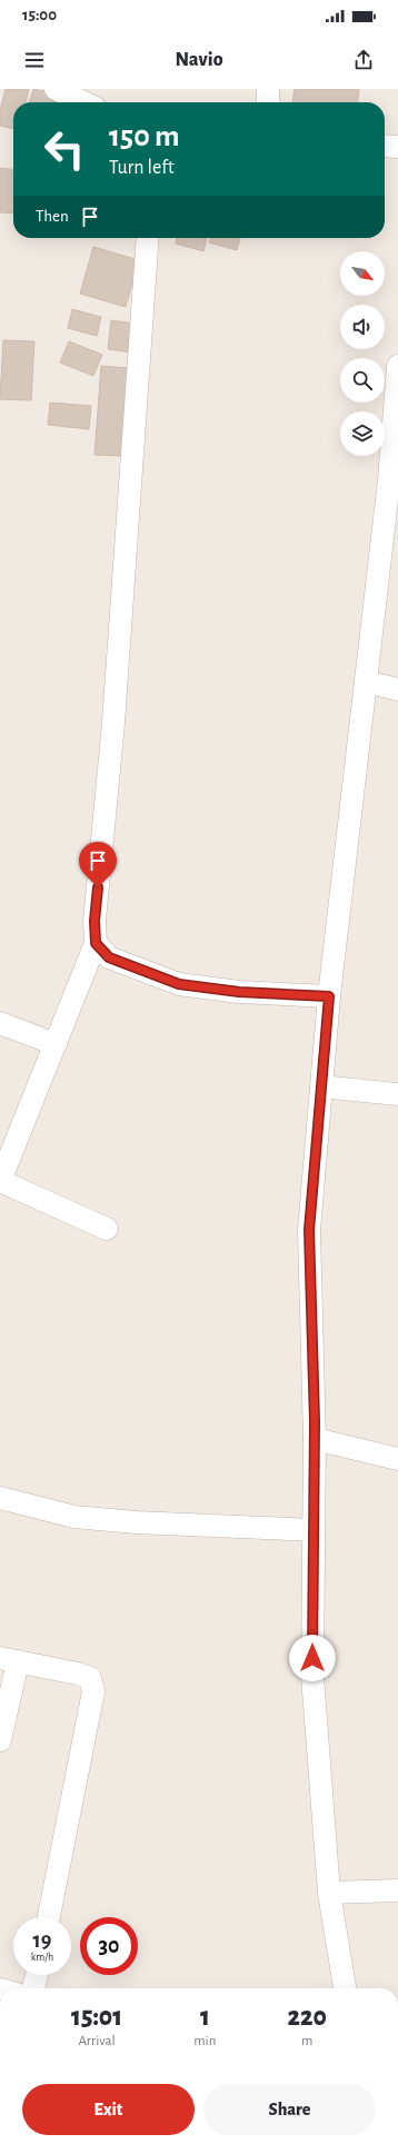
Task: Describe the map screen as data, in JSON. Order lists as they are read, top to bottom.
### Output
{
  "north": "bottom right",
  "page": {
    "status": "15:00",
    "header": "Navio",
    "turn": ["150 m", "Turn left"],
    "then": "Then",
    "speed": "19 km/h",
    "limit": "30",
    "eta": [
      "15:01",
      "Arrival",
      "1",
      "min",
      "220",
      "m"
    ],
    "buttons": ["Exit", "Share"]
  }
}
